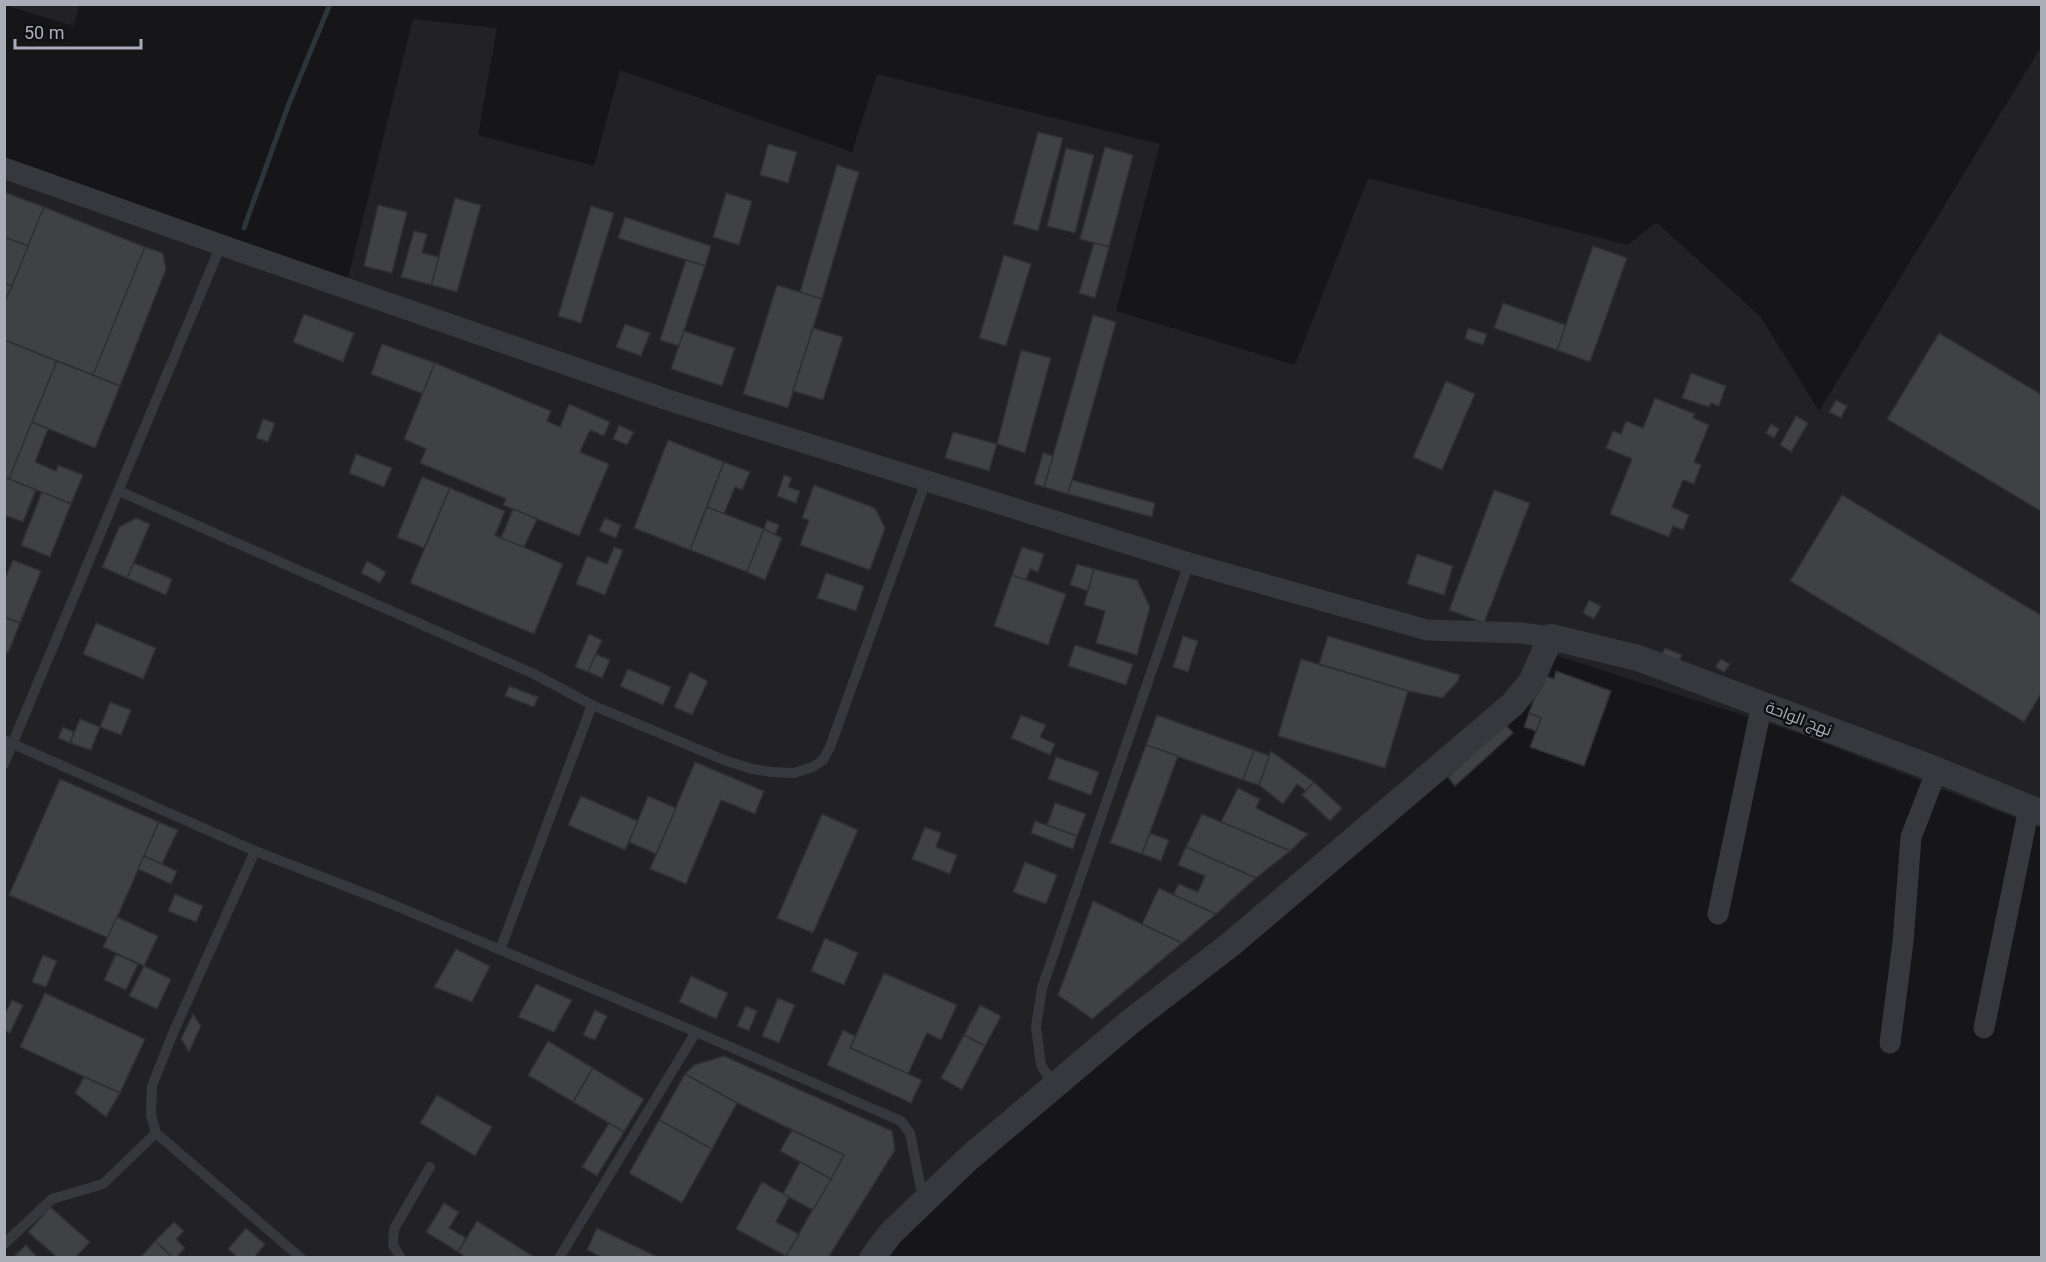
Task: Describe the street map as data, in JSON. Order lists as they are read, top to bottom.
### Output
{
  "streets": {
    "street": ["نهج الواحة"]
  },
  "scale_bar": "50 m"
}
